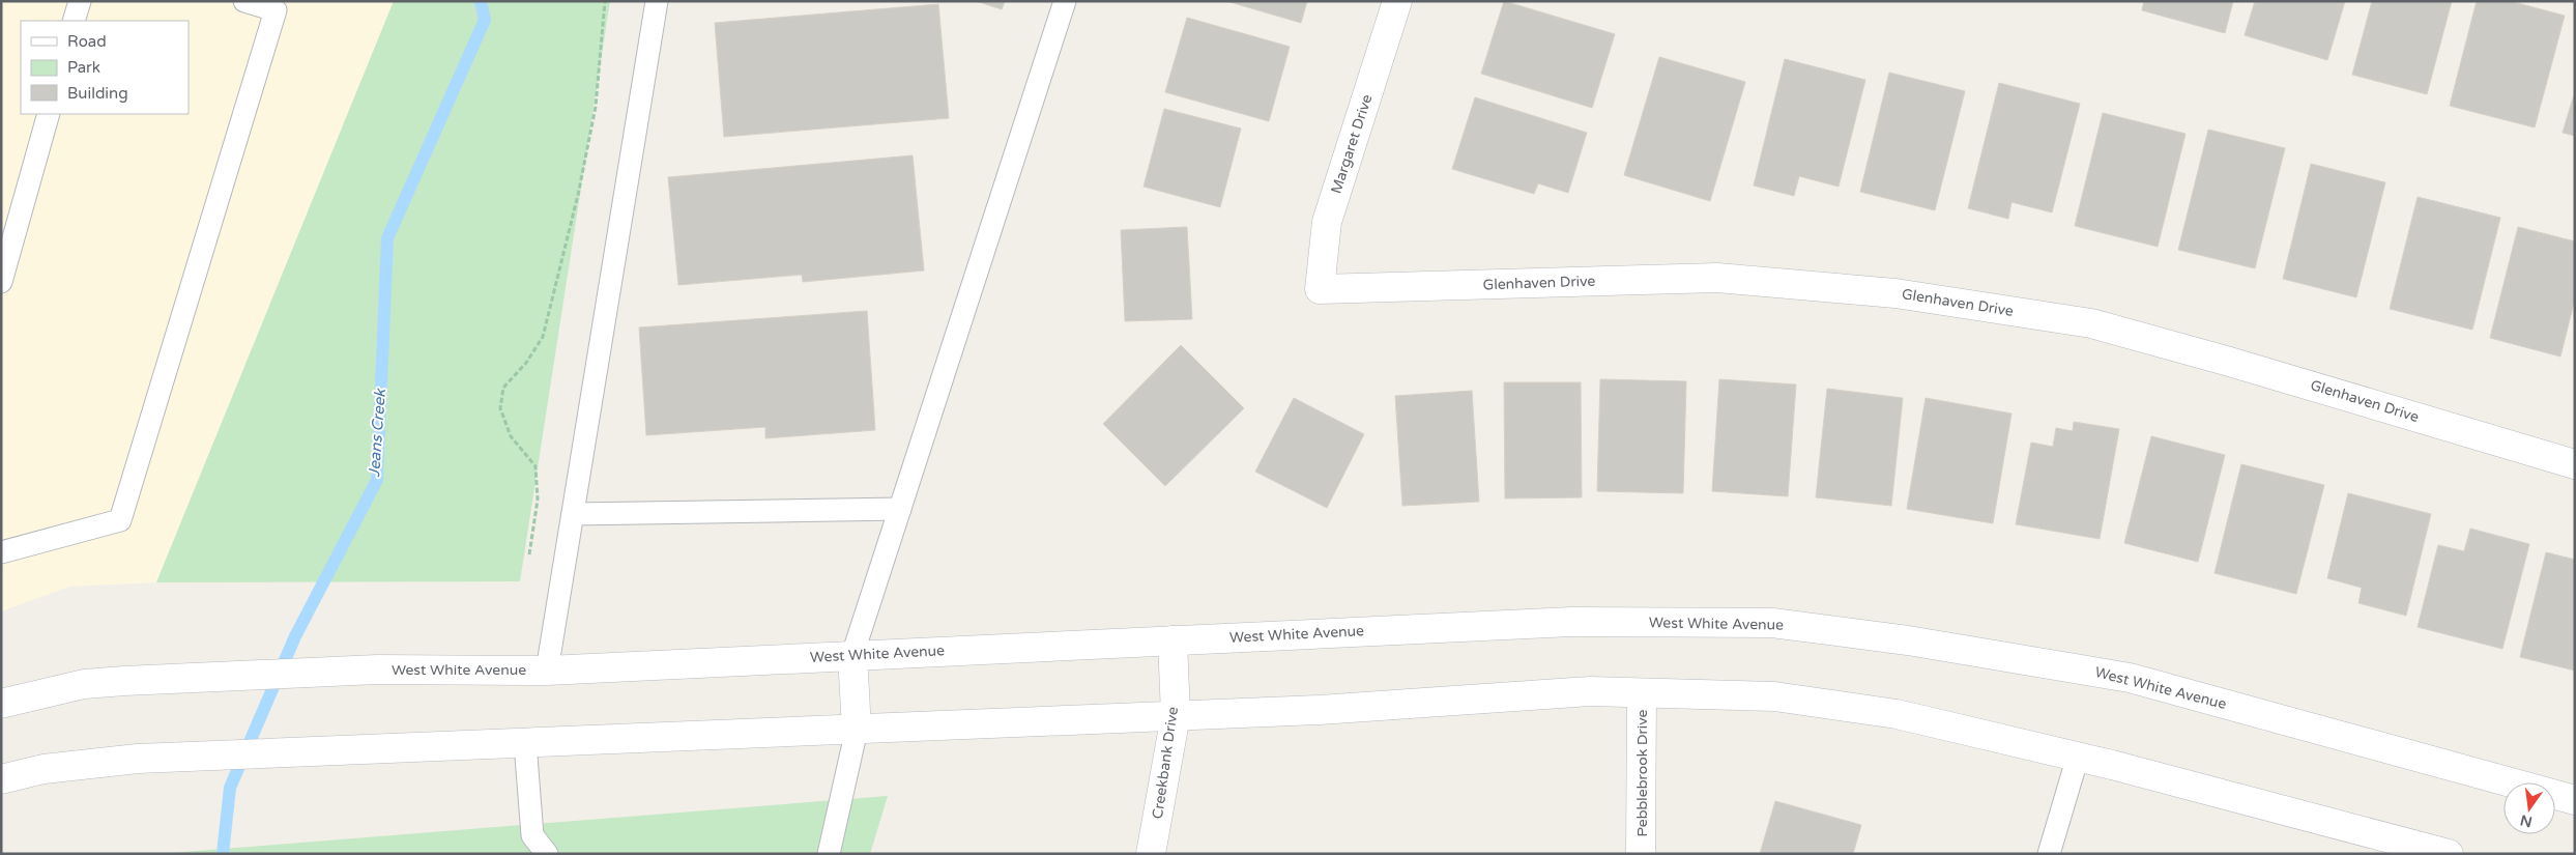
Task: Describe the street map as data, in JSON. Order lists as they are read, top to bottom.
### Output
{
  "streets": {
    "main road": [
      "Margaret Drive",
      "Glenhaven Drive",
      "West White Avenue",
      "Creekbank Drive",
      "Pebblebrook Drive"
    ]
  },
  "crossings": [
    ["Margaret Drive", "Glenhaven Drive"],
    ["West White Avenue", "Creekbank Drive"]
  ],
  "water": ["Jeans Creek"],
  "legend": ["Road", "Park", "Building"],
  "north": "bottom"
}
